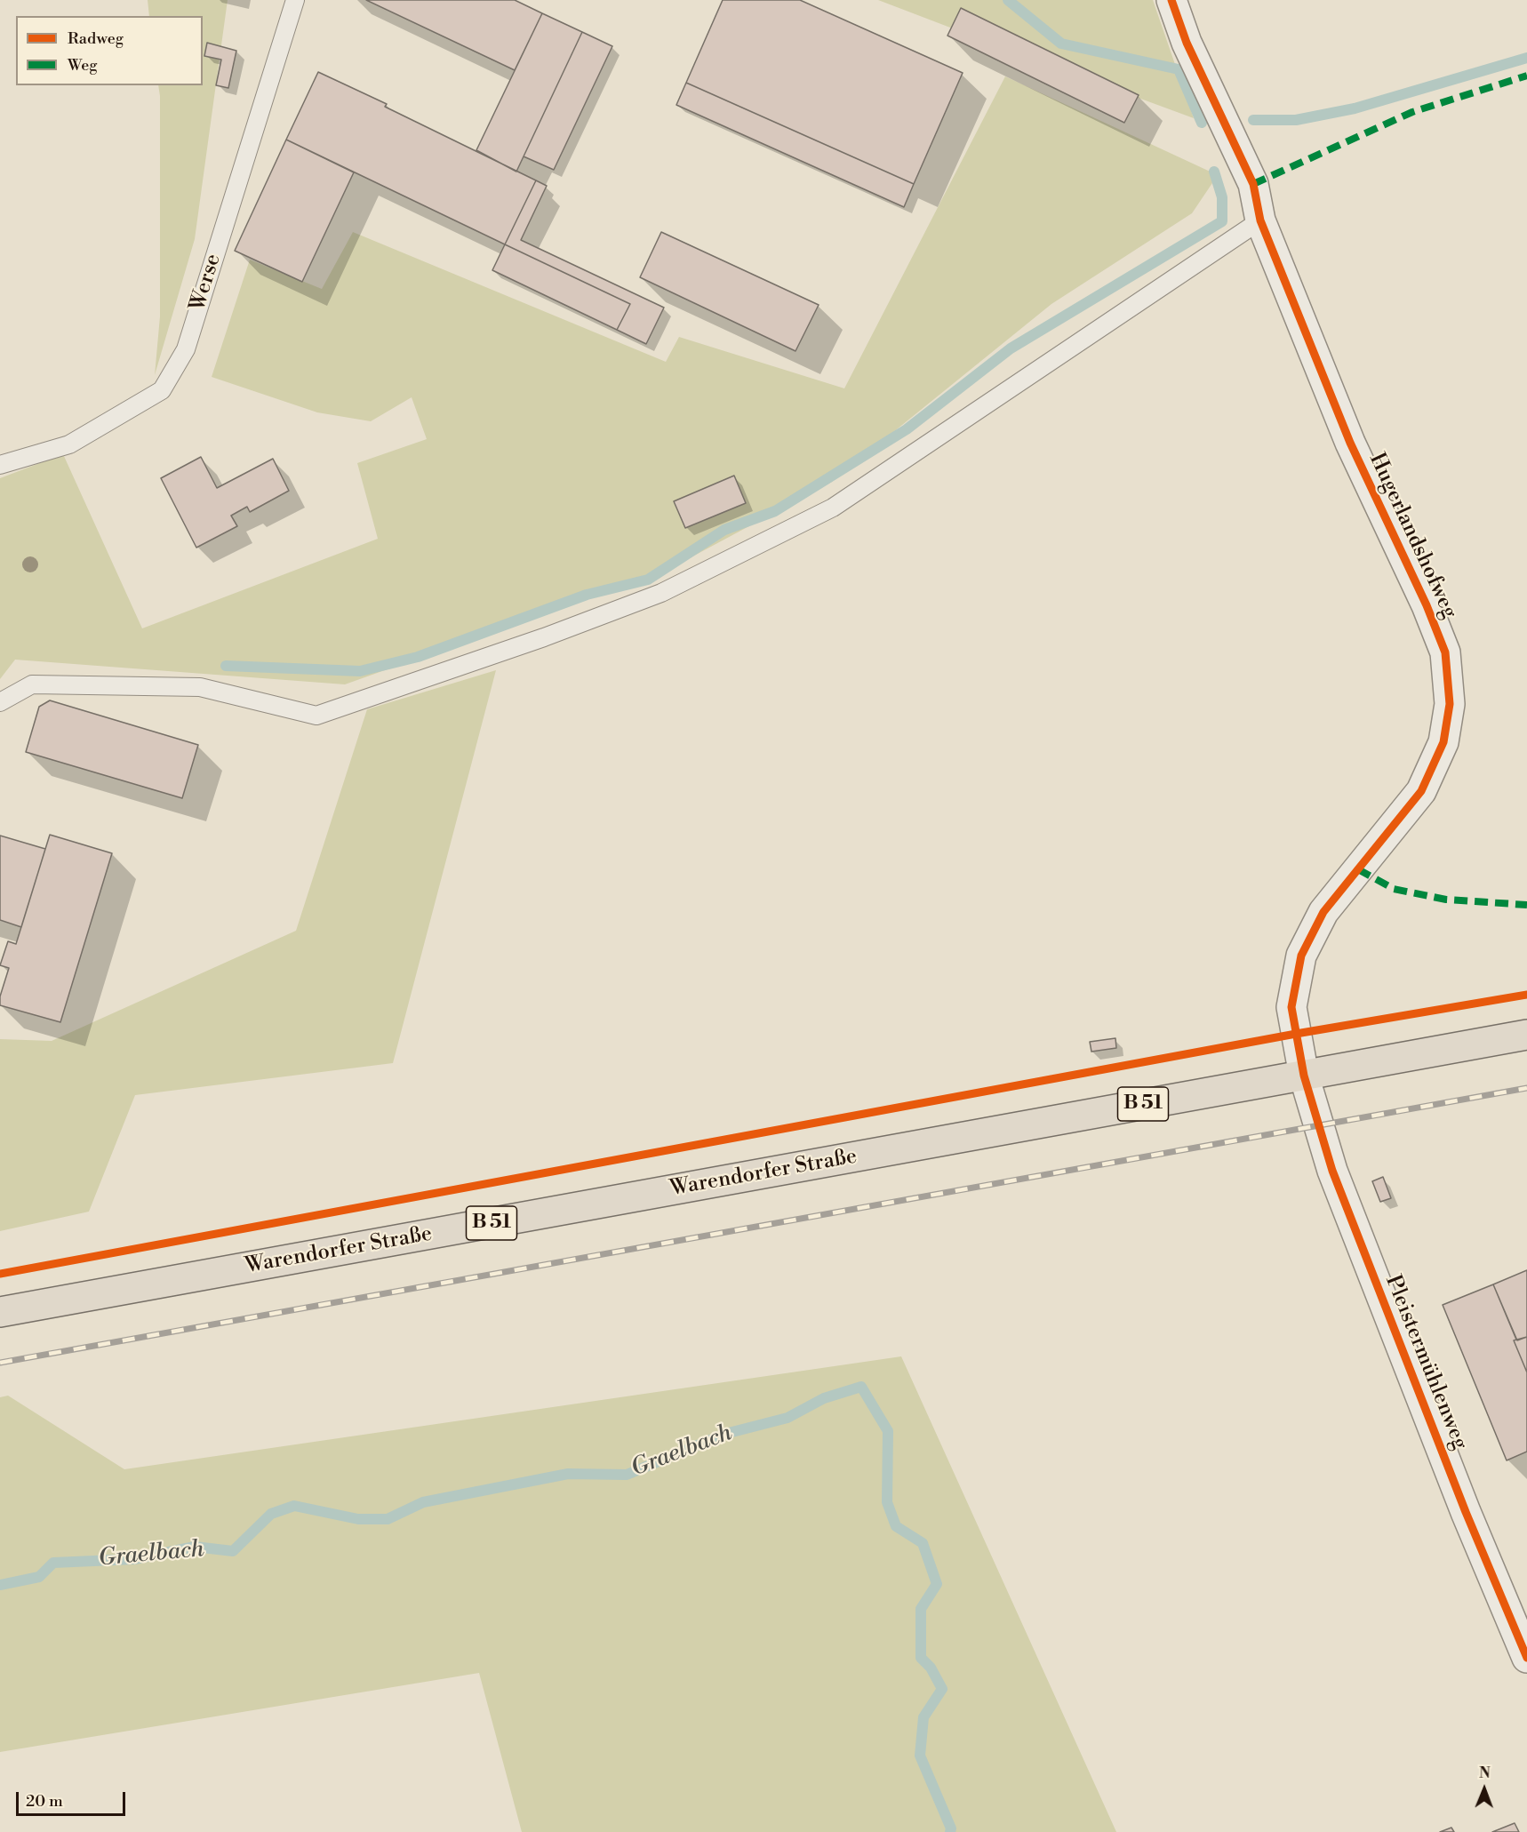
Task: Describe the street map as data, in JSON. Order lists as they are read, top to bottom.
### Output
{
  "streets": {
    "main road": ["B 51", "Warendorfer Straße"],
    "street": ["Hugerlandshofweg", "Pleistermühlenweg"],
    "lane": ["Werse"]
  },
  "crossings": [
    ["Hugerlandshofweg", "Warendorfer Straße"],
    ["Hugerlandshofweg", "Pleistermühlenweg"],
    ["Warendorfer Straße", "Pleistermühlenweg"]
  ],
  "water": ["Graelbach"],
  "legend": ["Radweg", "Weg"],
  "scale_bar": "20 m",
  "north": "top"
}
